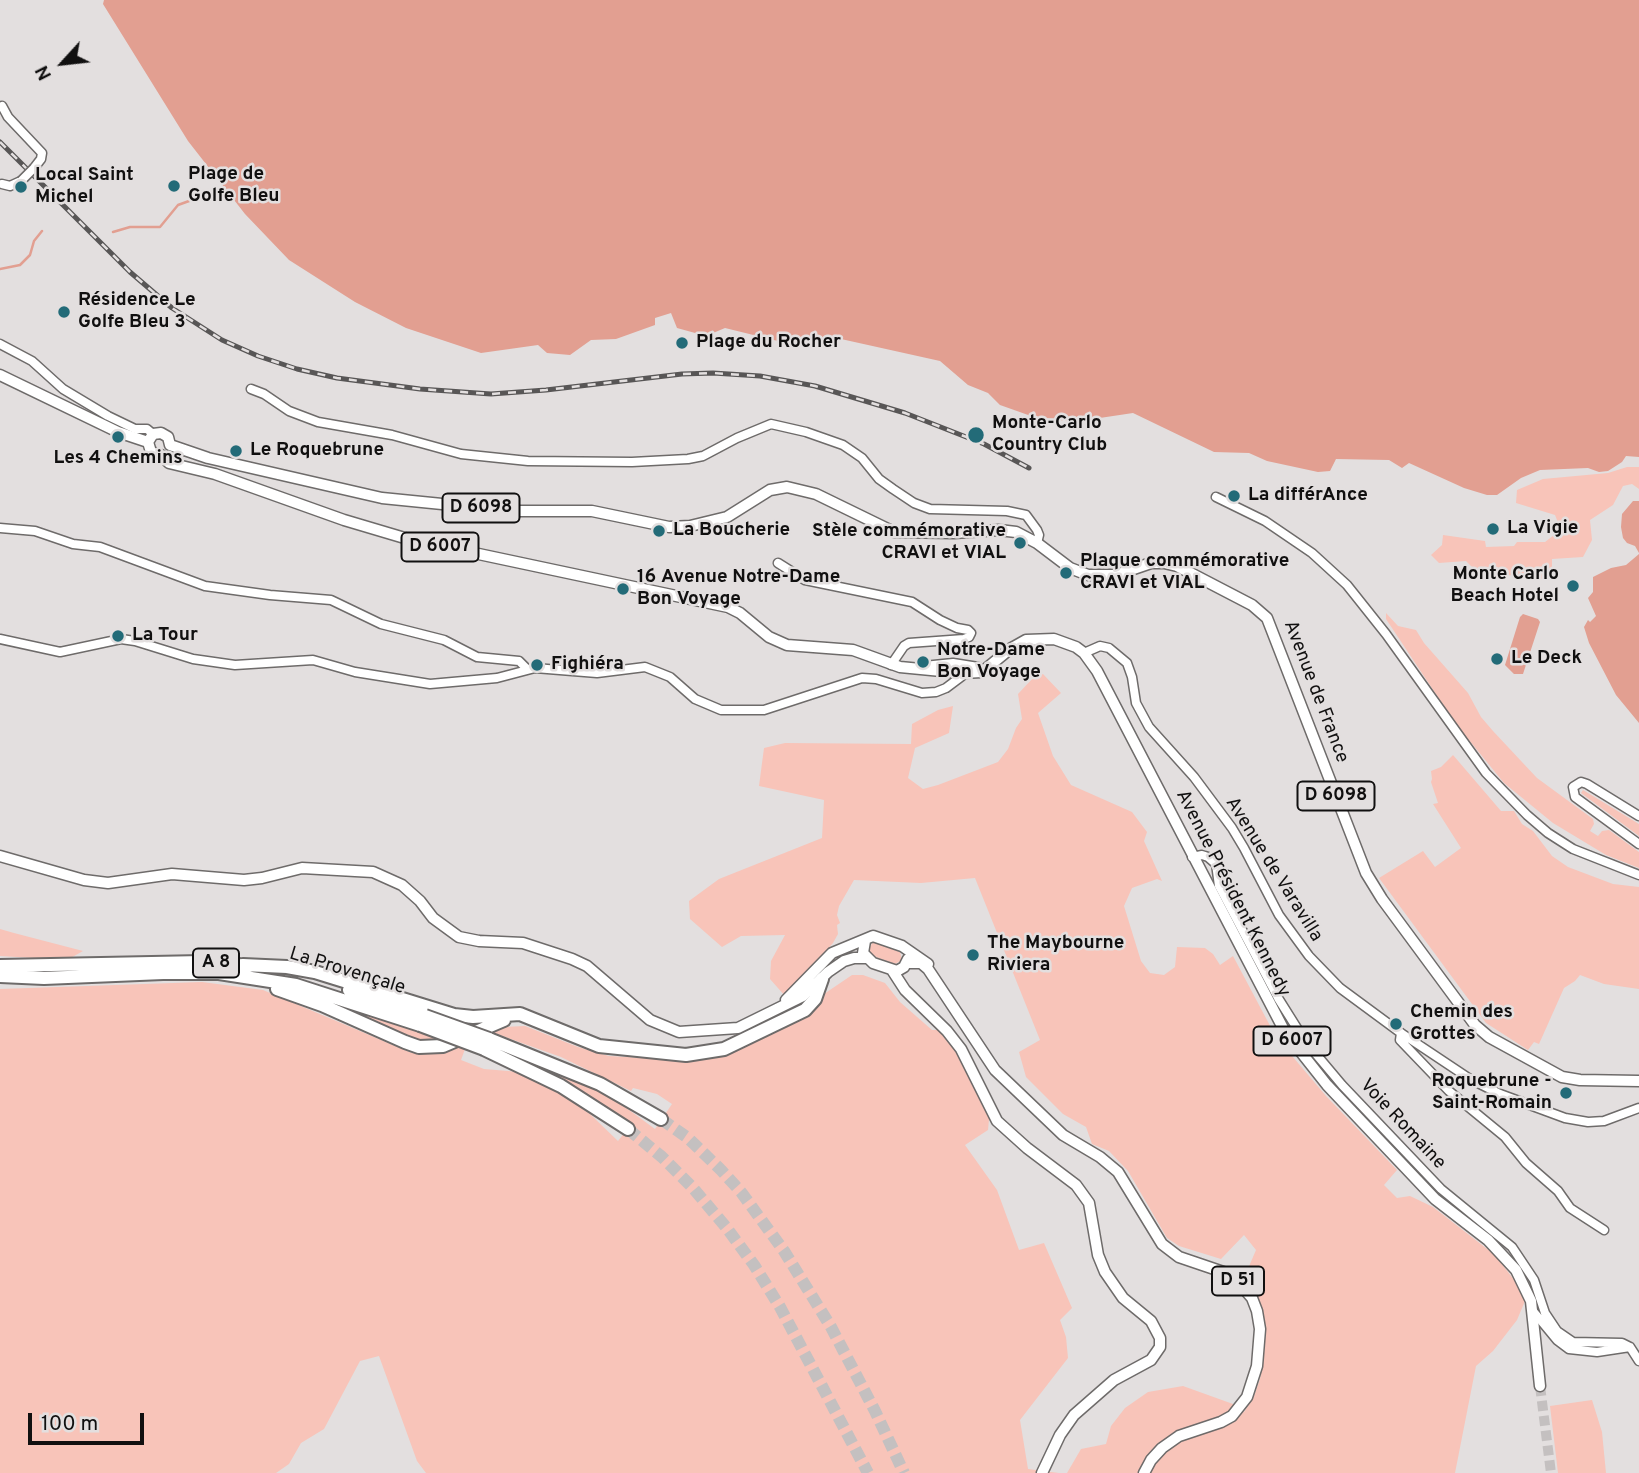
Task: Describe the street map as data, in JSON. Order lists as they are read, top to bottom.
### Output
{
  "streets": {
    "highway": ["A 8", "La Provençale"],
    "main road": [
      "D 6098",
      "D 6007",
      "Avenue de France",
      "Avenue Président Kennedy",
      "D 51"
    ],
    "street": ["Avenue de Varavilla", "Voie Romaine"]
  },
  "crossings": [
    ["D 6098", "D 6007"],
    ["D 6098", "Avenue de France"],
    ["D 6007", "Avenue de Varavilla"],
    ["D 6007", "Avenue Président Kennedy"],
    ["Avenue de Varavilla", "Avenue Président Kennedy"],
    ["Avenue Président Kennedy", "Voie Romaine"]
  ],
  "places": [
    "Plage de Golfe Bleu",
    "Local Saint Michel",
    "Résidence Le Golfe Bleu 3",
    "Plage du Rocher",
    "Monte-Carlo Country Club",
    "Les 4 Chemins",
    "Le Roquebrune",
    "La différAnce",
    "La Vigie",
    "La Boucherie",
    "Stèle commémorative CRAVI et VIAL",
    "Plaque commémorative CRAVI et VIAL",
    "Monte Carlo Beach Hotel",
    "16 Avenue Notre-Dame Bon Voyage",
    "La Tour",
    "Le Deck",
    "Notre-Dame Bon Voyage",
    "Fighiéra",
    "The Maybourne Riviera",
    "Chemin des Grottes",
    "Roquebrune - Saint-Romain"
  ],
  "scale_bar": "100 m",
  "north": "bottom left"
}
